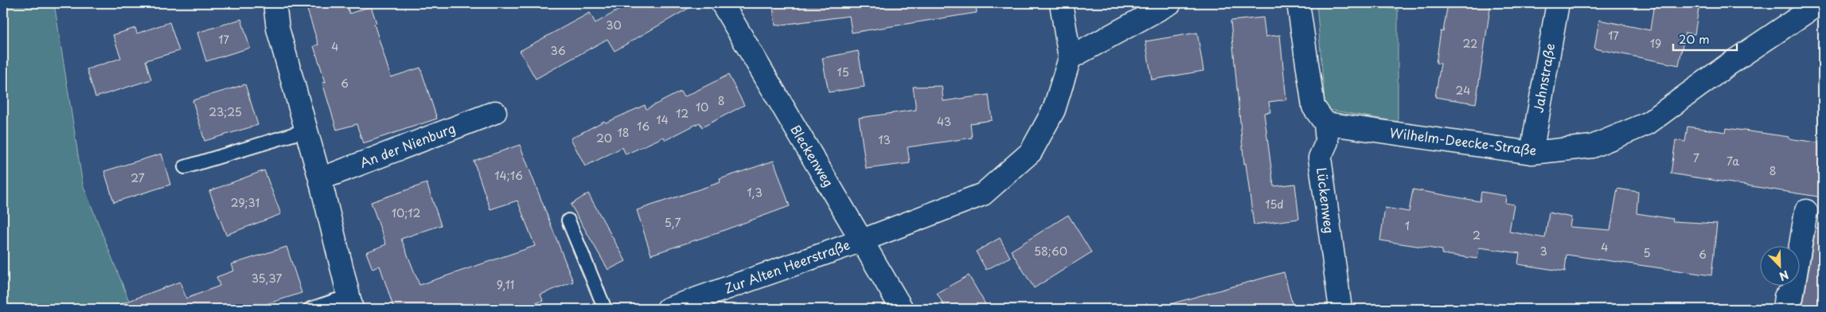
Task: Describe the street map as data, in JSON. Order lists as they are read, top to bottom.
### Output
{
  "streets": {
    "street": [
      "Jahnstraße",
      "Wilhelm-Deecke-Straße",
      "An der Nienburg",
      "Bleckenweg",
      "Lückenweg",
      "Zur Alten Heerstraße"
    ]
  },
  "crossings": [
    ["Jahnstraße", "Wilhelm-Deecke-Straße"],
    ["Wilhelm-Deecke-Straße", "Lückenweg"],
    ["Bleckenweg", "Zur Alten Heerstraße"]
  ],
  "house_numbers": [
    "30",
    "17",
    "17",
    "22",
    "19",
    "4",
    "36",
    "15",
    "6",
    "24",
    "8",
    "10",
    "23;25",
    "12",
    "14",
    "43",
    "16",
    "18",
    "20",
    "13",
    "7",
    "7a",
    "8",
    "14;16",
    "27",
    "1,3",
    "29;31",
    "15d",
    "10;12",
    "5,7",
    "1",
    "2",
    "4",
    "58;60",
    "3",
    "5",
    "6",
    "35,37",
    "9,11"
  ],
  "scale_bar": "20 m",
  "north": "bottom right"
}
